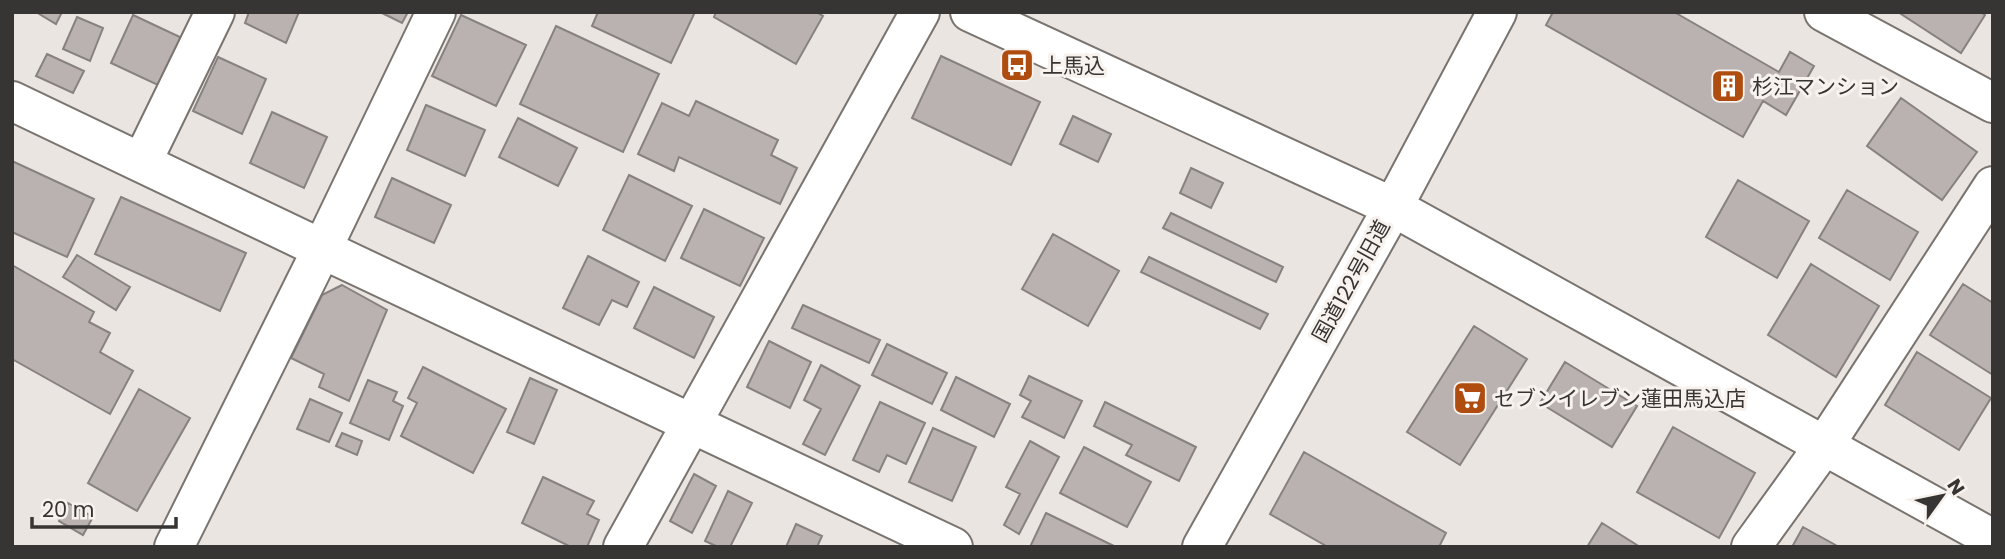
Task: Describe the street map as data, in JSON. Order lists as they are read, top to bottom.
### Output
{
  "streets": {
    "street": ["国道122号旧道"]
  },
  "places": {
    "bus stop": ["上馬込"],
    "building": ["杉江マンション"],
    "supermarket": ["セブンイレブン蓮田馬込店"]
  },
  "scale_bar": "20 m",
  "north": "top right"
}
